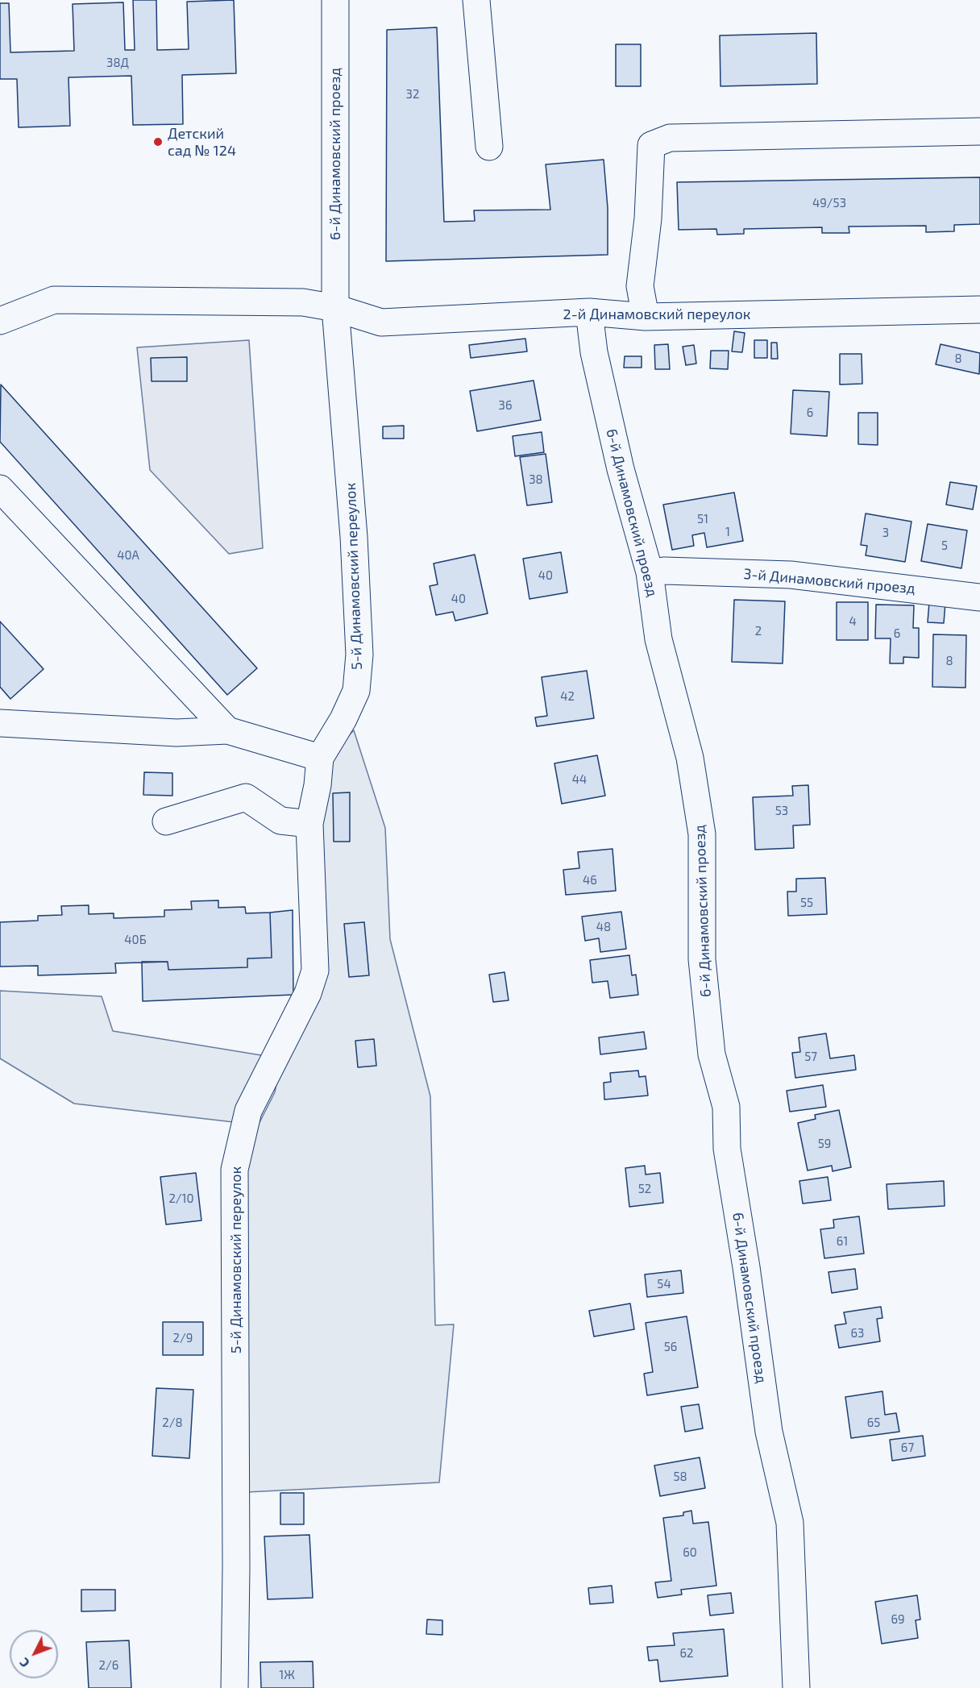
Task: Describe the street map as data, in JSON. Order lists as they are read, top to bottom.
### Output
{
  "streets": {
    "street": [
      "6-й Динамовский проезд",
      "2-й Динамовский переулок",
      "5-й Динамовский переулок",
      "3-й Динамовский проезд"
    ]
  },
  "crossings": [
    ["6-й Динамовский проезд", "2-й Динамовский переулок"],
    ["6-й Динамовский проезд", "5-й Динамовский переулок"],
    ["6-й Динамовский проезд", "3-й Динамовский проезд"],
    ["2-й Динамовский переулок", "5-й Динамовский переулок"]
  ],
  "places": ["Детский сад № 124"],
  "house_numbers": [
    "38Д",
    "32",
    "49/53",
    "8",
    "36",
    "6",
    "38",
    "51",
    "1",
    "3",
    "5",
    "40А",
    "40",
    "40",
    "4",
    "2",
    "6",
    "8",
    "42",
    "44",
    "53",
    "46",
    "55",
    "48",
    "40Б",
    "57",
    "59",
    "52",
    "2/10",
    "61",
    "54",
    "63",
    "2/9",
    "56",
    "2/8",
    "65",
    "67",
    "58",
    "60",
    "69",
    "62",
    "2/6",
    "1Ж"
  ],
  "north": "bottom left"
}
